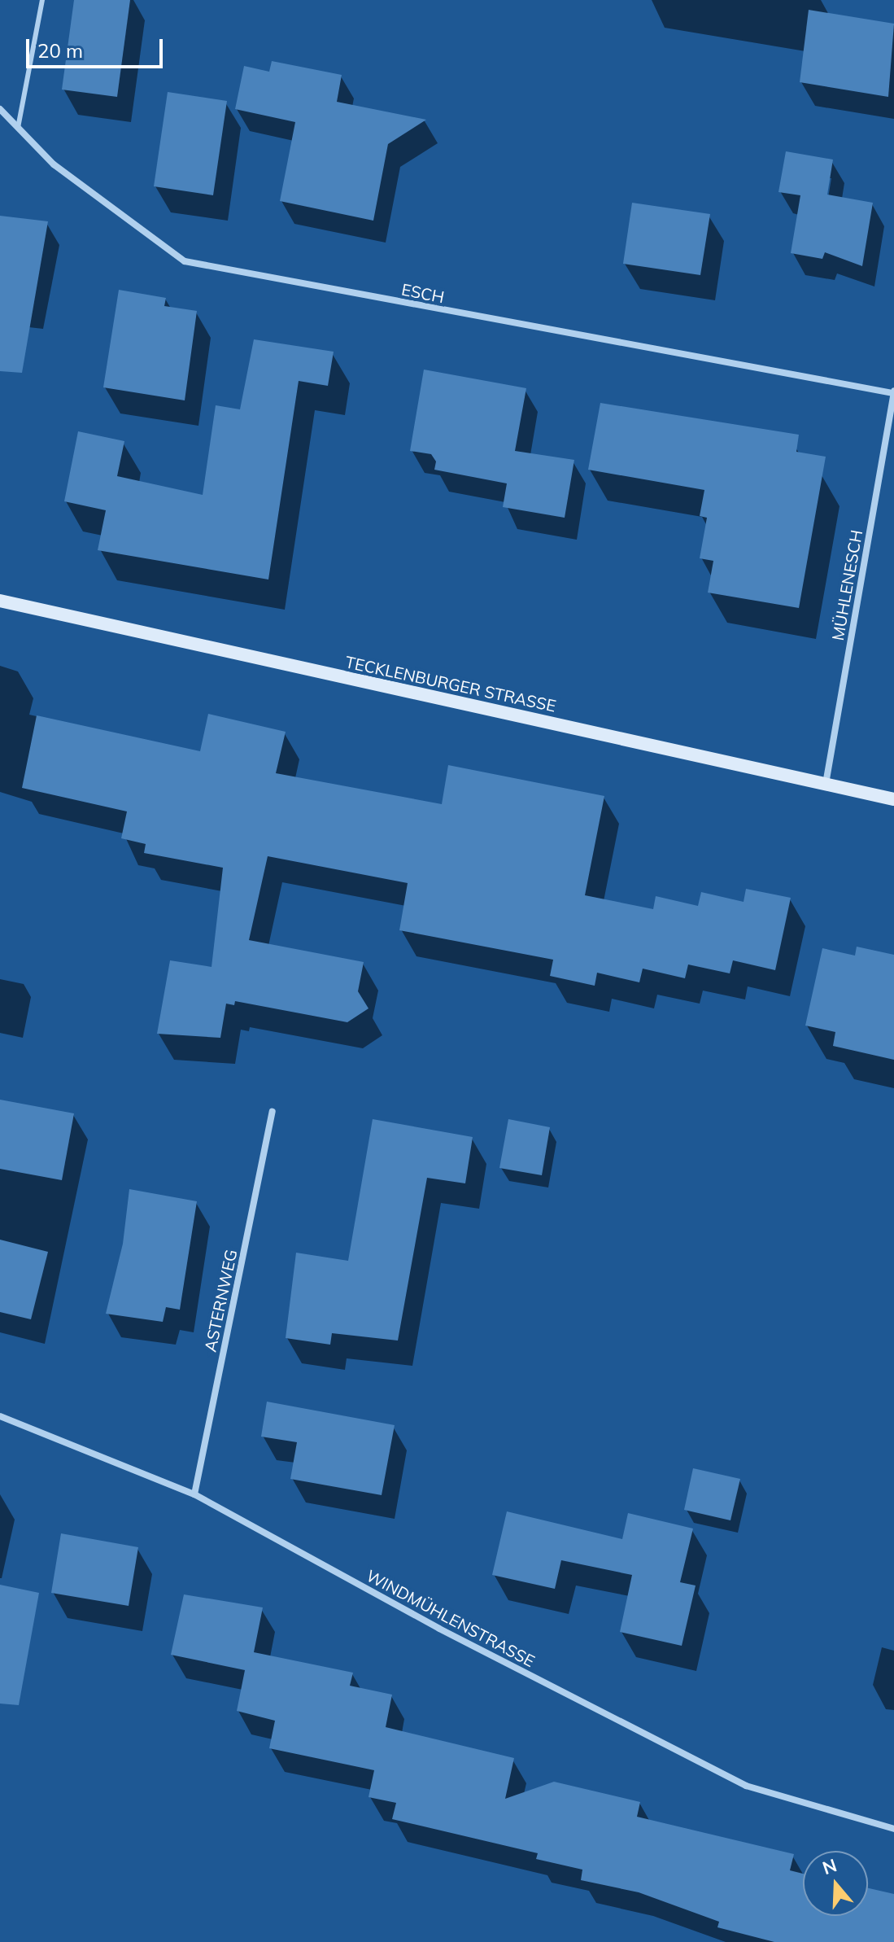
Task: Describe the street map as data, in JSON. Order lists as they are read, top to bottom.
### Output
{
  "streets": {
    "street": [
      "ESCH",
      "MÜHLENESCH",
      "TECKLENBURGER STRASSE",
      "ASTERNWEG",
      "WINDMÜHLENSTRASSE"
    ]
  },
  "crossings": [
    ["ESCH", "MÜHLENESCH"],
    ["MÜHLENESCH", "TECKLENBURGER STRASSE"],
    ["ASTERNWEG", "WINDMÜHLENSTRASSE"]
  ],
  "scale_bar": "20 m",
  "north": "top"
}
